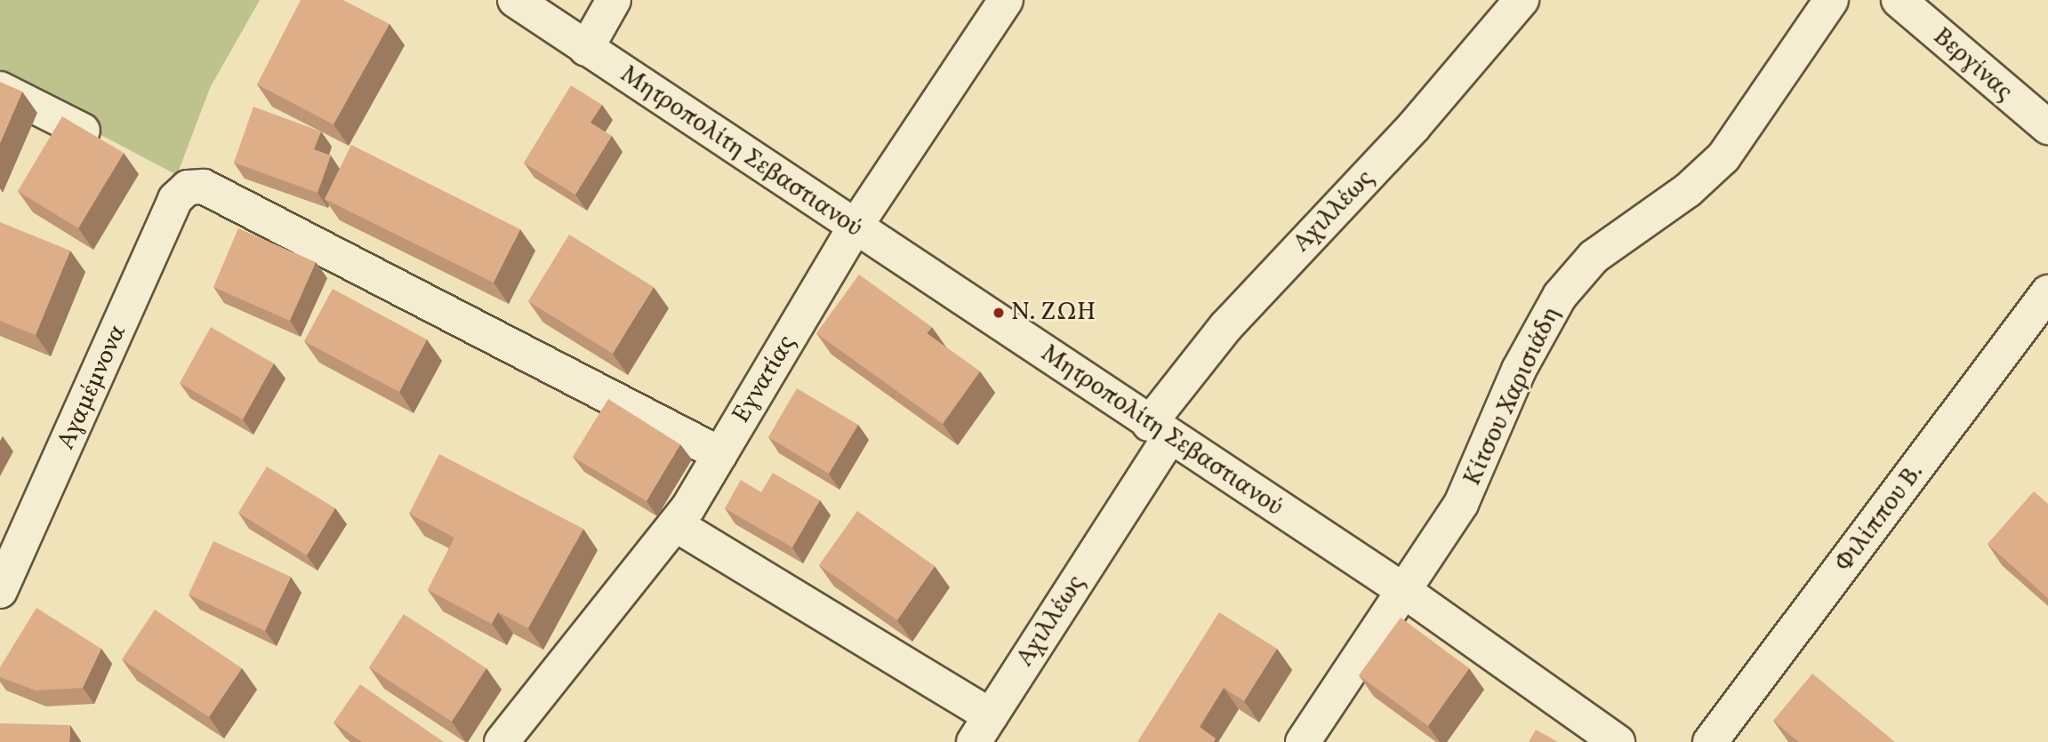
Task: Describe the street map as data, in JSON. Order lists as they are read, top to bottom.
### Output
{
  "streets": {
    "street": [
      "Βεργίνας",
      "Μητροπολίτη Σεβαστιανού",
      "Αχιλλέως",
      "Εγνατίας",
      "Αγαμέμνονα",
      "Κίτσου Χαρισιάδη",
      "Φιλίππου Β."
    ]
  },
  "crossings": [
    ["Μητροπολίτη Σεβαστιανού", "Αχιλλέως"],
    ["Μητροπολίτη Σεβαστιανού", "Εγνατίας"],
    ["Μητροπολίτη Σεβαστιανού", "Κίτσου Χαρισιάδη"],
    ["Εγνατίας", "Αγαμέμνονα"]
  ],
  "places": ["Ν. ΖΩΗ"]
}
